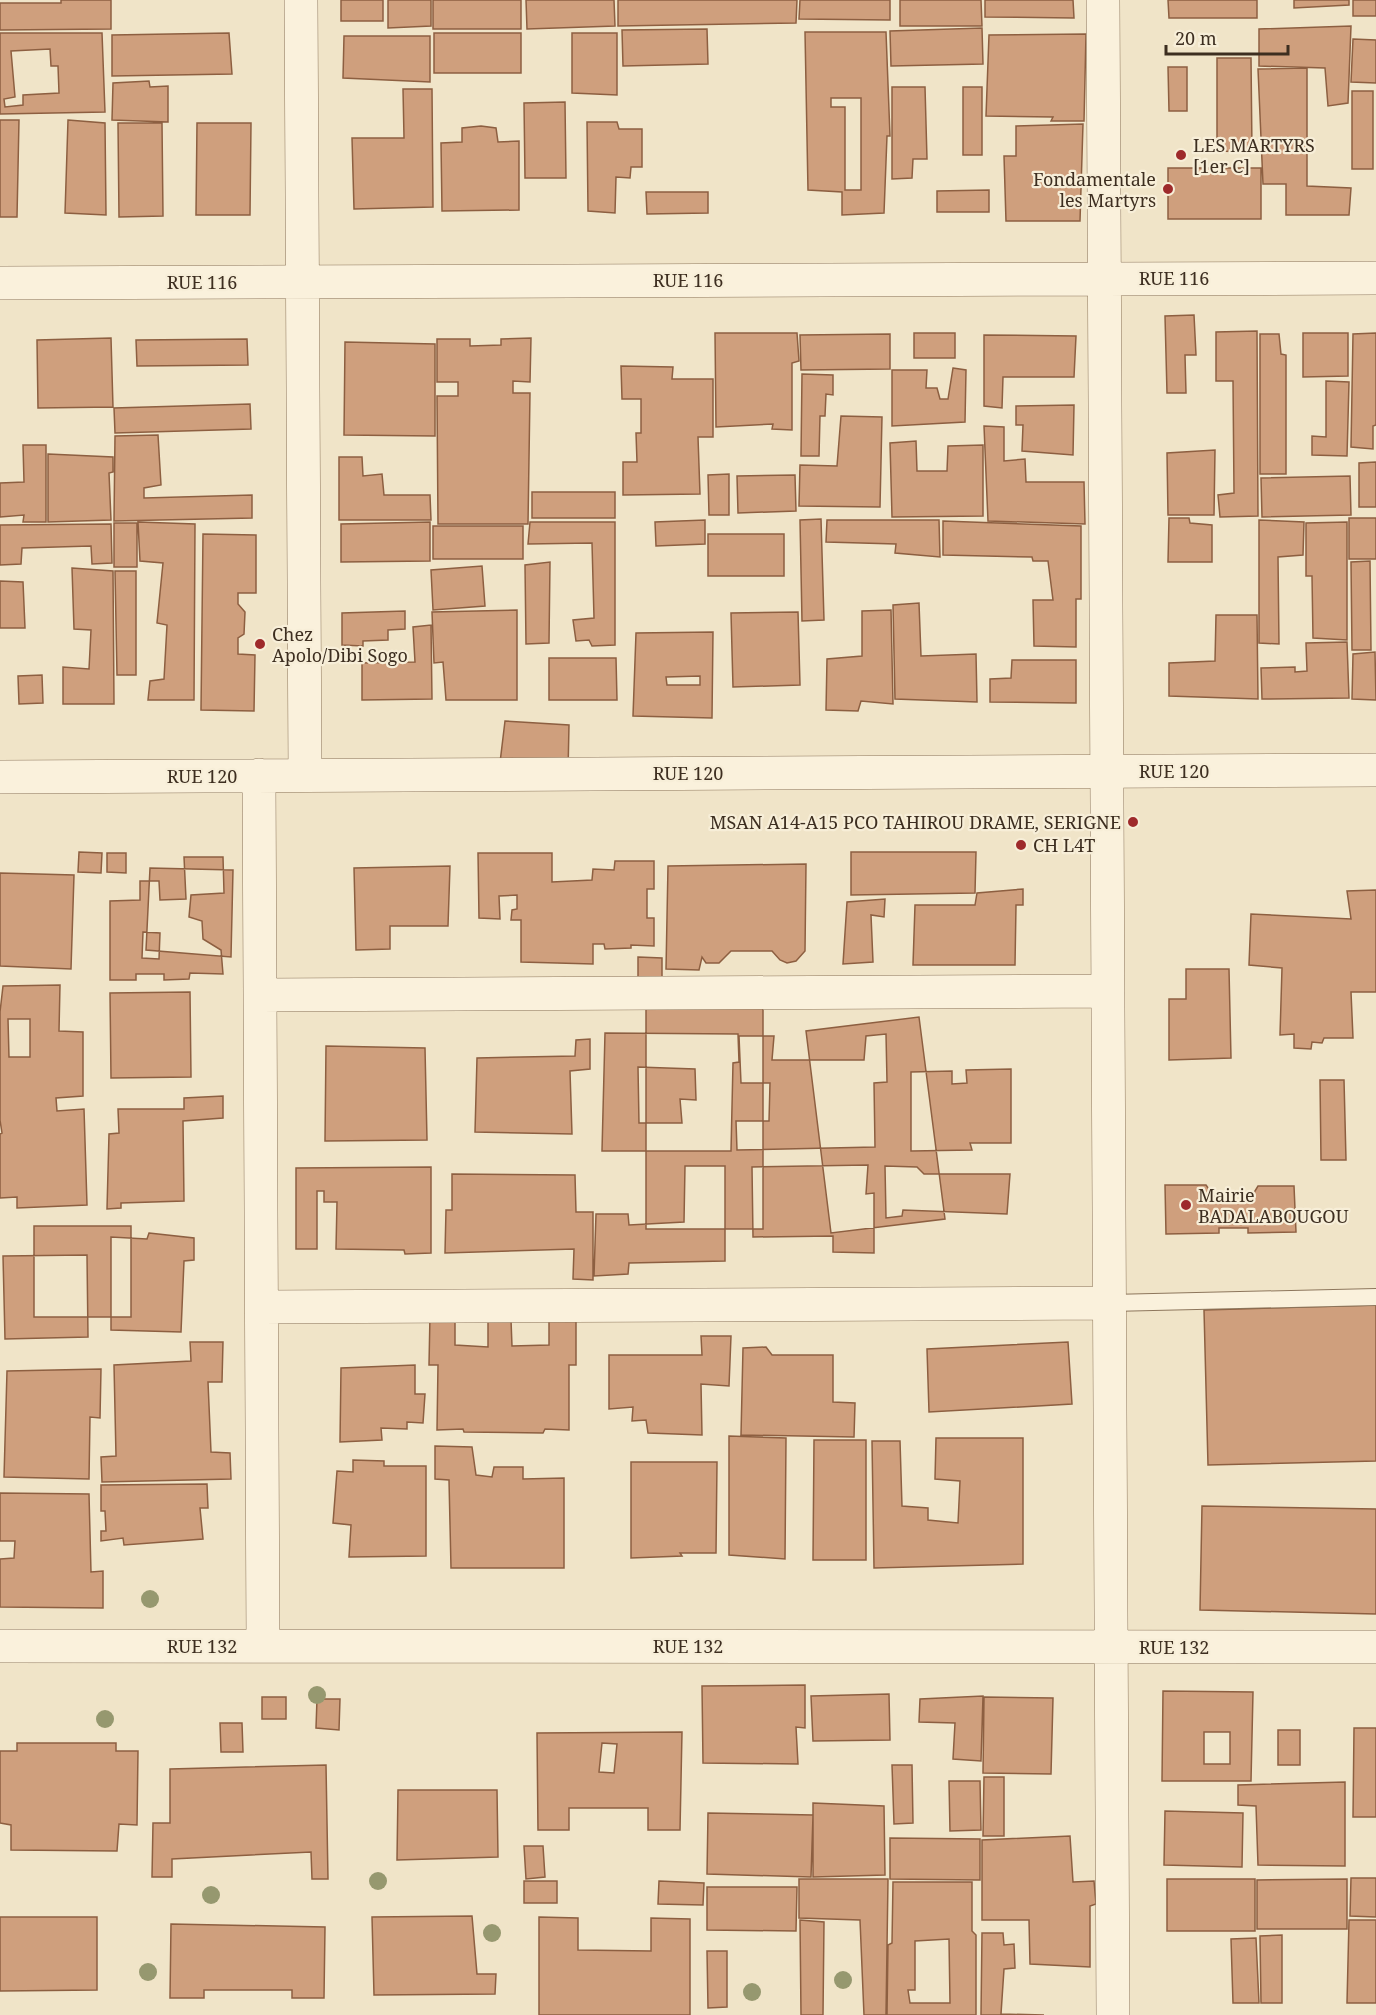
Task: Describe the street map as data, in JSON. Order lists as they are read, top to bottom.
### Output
{
  "streets": {
    "street": ["RUE 116", "RUE 120", "RUE 132"]
  },
  "places": [
    "LES MARTYRS [1er C]",
    "Fondamentale les Martyrs",
    "Chez Apolo/Dibi Sogo",
    "MSAN A14-A15 PCO TAHIROU DRAME, SERIGNE",
    "CH L4T",
    "Mairie BADALABOUGOU"
  ],
  "scale_bar": "20 m"
}
